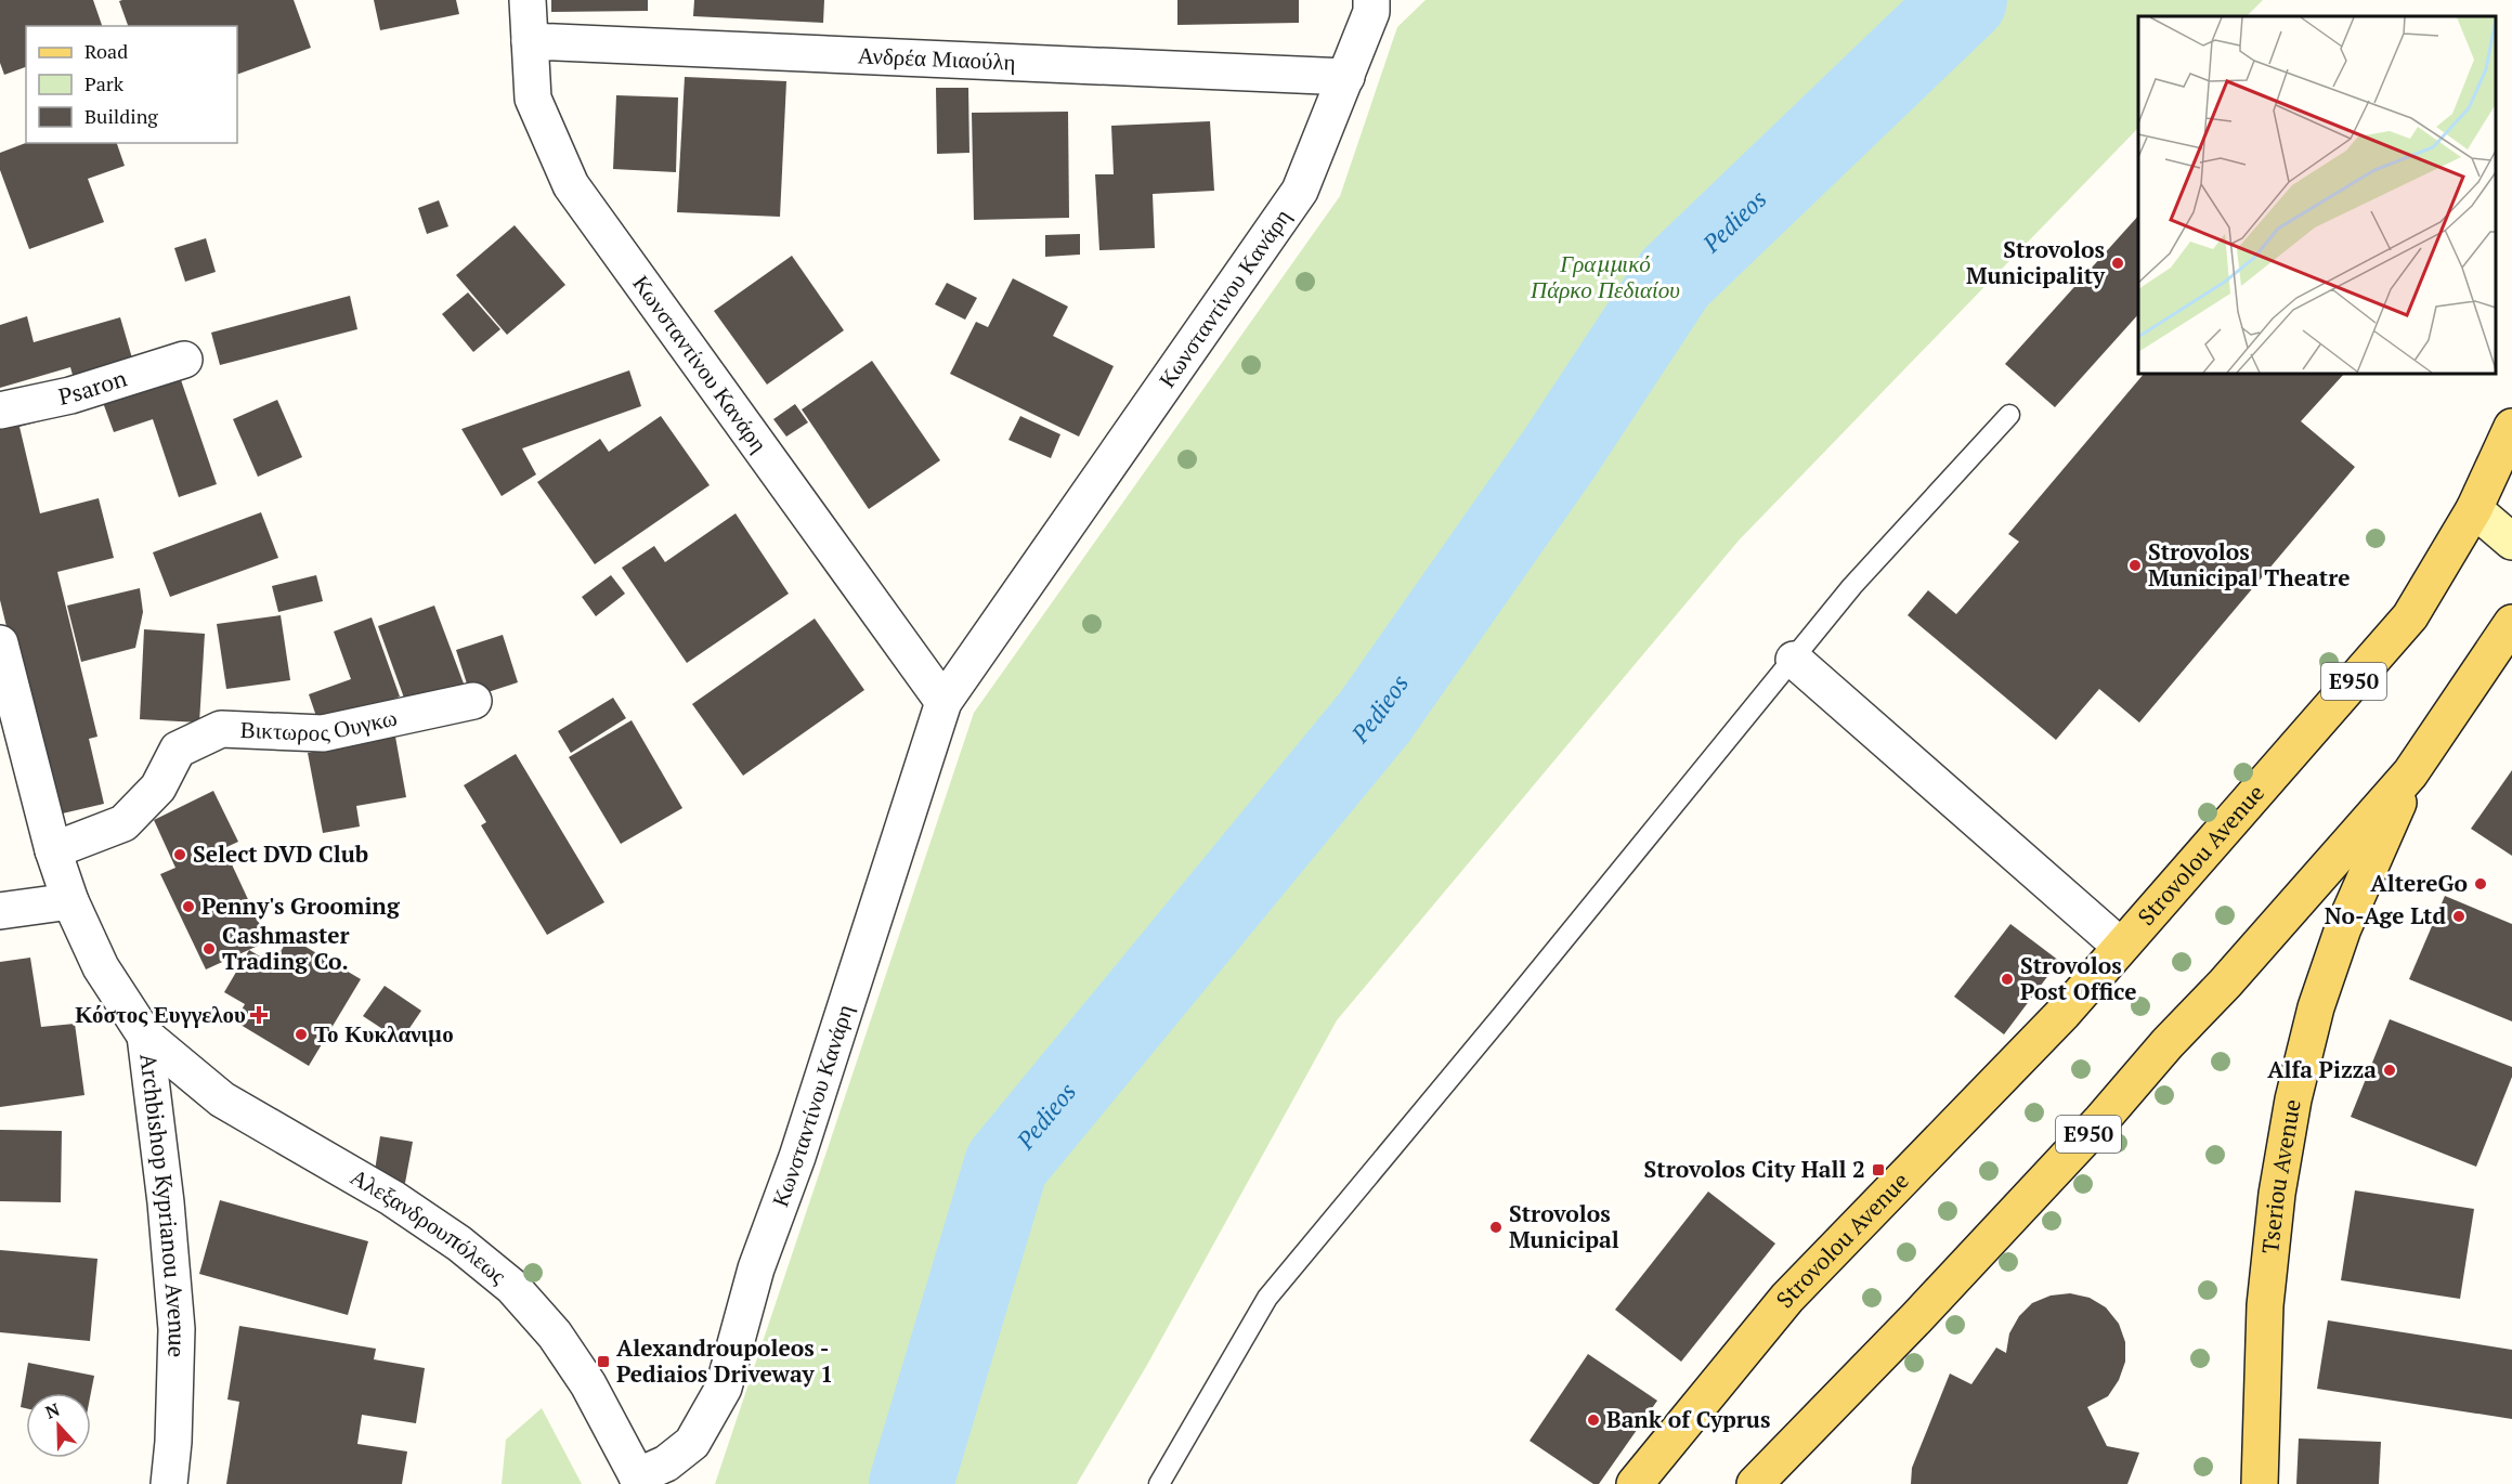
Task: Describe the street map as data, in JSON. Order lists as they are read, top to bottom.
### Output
{
  "streets": {
    "main road": ["E950", "Strovolou Avenue", "Tseriou Avenue"],
    "street": [
      "Ανδρέα Μιαούλη",
      "Κωνσταντίνου Κανάρη",
      "Psaron",
      "Βικτωρος Ουγκω",
      "Archbishop Kyprianou Avenue",
      "Αλεξανδρουπόλεως"
    ]
  },
  "crossings": [
    ["Ανδρέα Μιαούλη", "Κωνσταντίνου Κανάρη"],
    ["Κωνσταντίνου Κανάρη", "Αλεξανδρουπόλεως"],
    ["E950", "Tseriou Avenue"],
    ["Βικτωρος Ουγκω", "Archbishop Kyprianou Avenue"],
    ["Archbishop Kyprianou Avenue", "Αλεξανδρουπόλεως"]
  ],
  "water": ["Pedieos"],
  "parks": ["Γραμμικό Πάρκο Πεδιαίου"],
  "places": {
    "other": [
      "Strovolos Municipality",
      "Strovolos Municipal Theatre",
      "Select DVD Club",
      "AltereGo",
      "Penny's Grooming",
      "No-Age Ltd",
      "Cashmaster Trading Co.",
      "Strovolos Post Office",
      "Το Κυκλανιμο",
      "Alfa Pizza",
      "Strovolos Municipal",
      "Bank of Cyprus"
    ],
    "health": ["Κόστος Ευγγελου"],
    "transit": ["Strovolos City Hall 2", "Alexandroupoleos - Pediaios Driveway 1"]
  },
  "legend": ["Road", "Park", "Building"],
  "north": "top"
}
